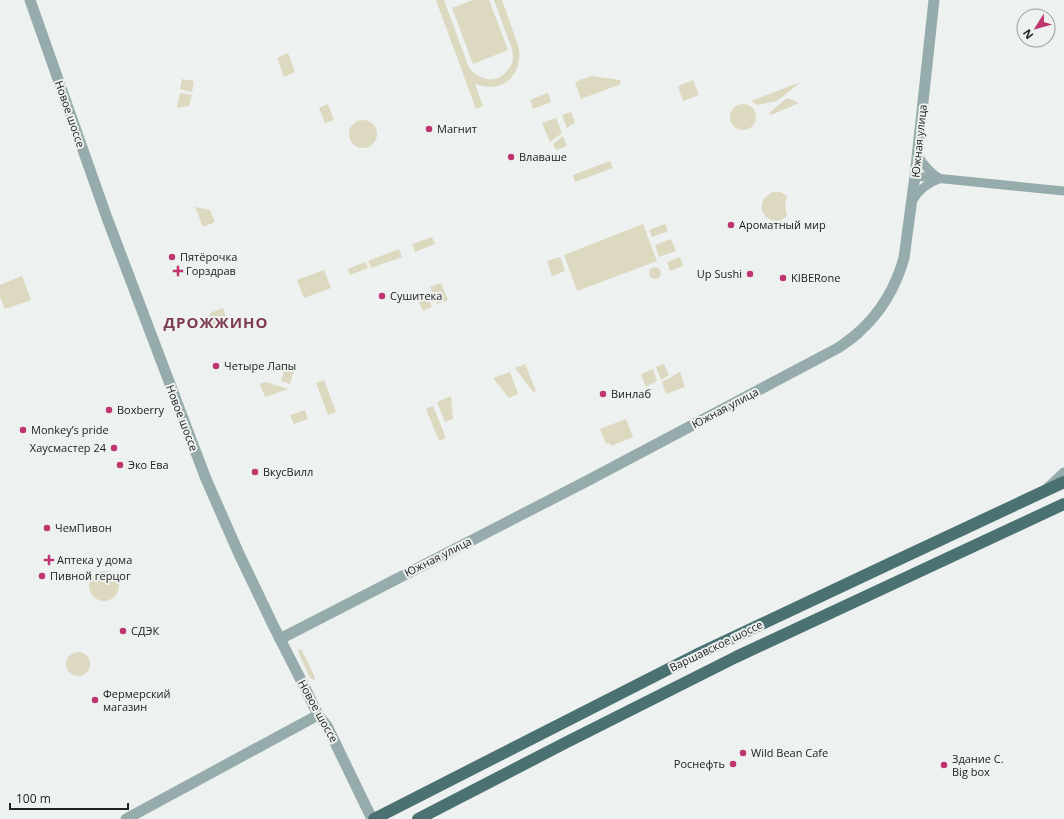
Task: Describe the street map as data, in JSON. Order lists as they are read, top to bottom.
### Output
{
  "streets": {
    "main road": ["Варшавское шоссе"],
    "street": ["Новое шоссе", "Южная улица"]
  },
  "crossings": [
    ["Новое шоссе", "Южная улица"],
    ["Новое шоссе", "Варшавское шоссе"]
  ],
  "districts": ["ДРОЖЖИНО"],
  "places": {
    "other": [
      "Магнит",
      "Влаваше",
      "Ароматный мир",
      "Пятёрочка",
      "Up Sushi",
      "KIBERone",
      "Сушитека",
      "Четыре Лапы",
      "Винлаб",
      "Boxberry",
      "Monkey’s pride",
      "Хаусмастер 24",
      "Эко Ева",
      "ВкусВилл",
      "ЧемПивон",
      "Пивной герцог",
      "СДЭК",
      "Фермерский магазин",
      "Wild Bean Cafe",
      "Роснефть",
      "Здание C. Big box"
    ],
    "health": ["Горздрав", "Аптека у дома"]
  },
  "scale_bar": "100 m",
  "north": "bottom left"
}
